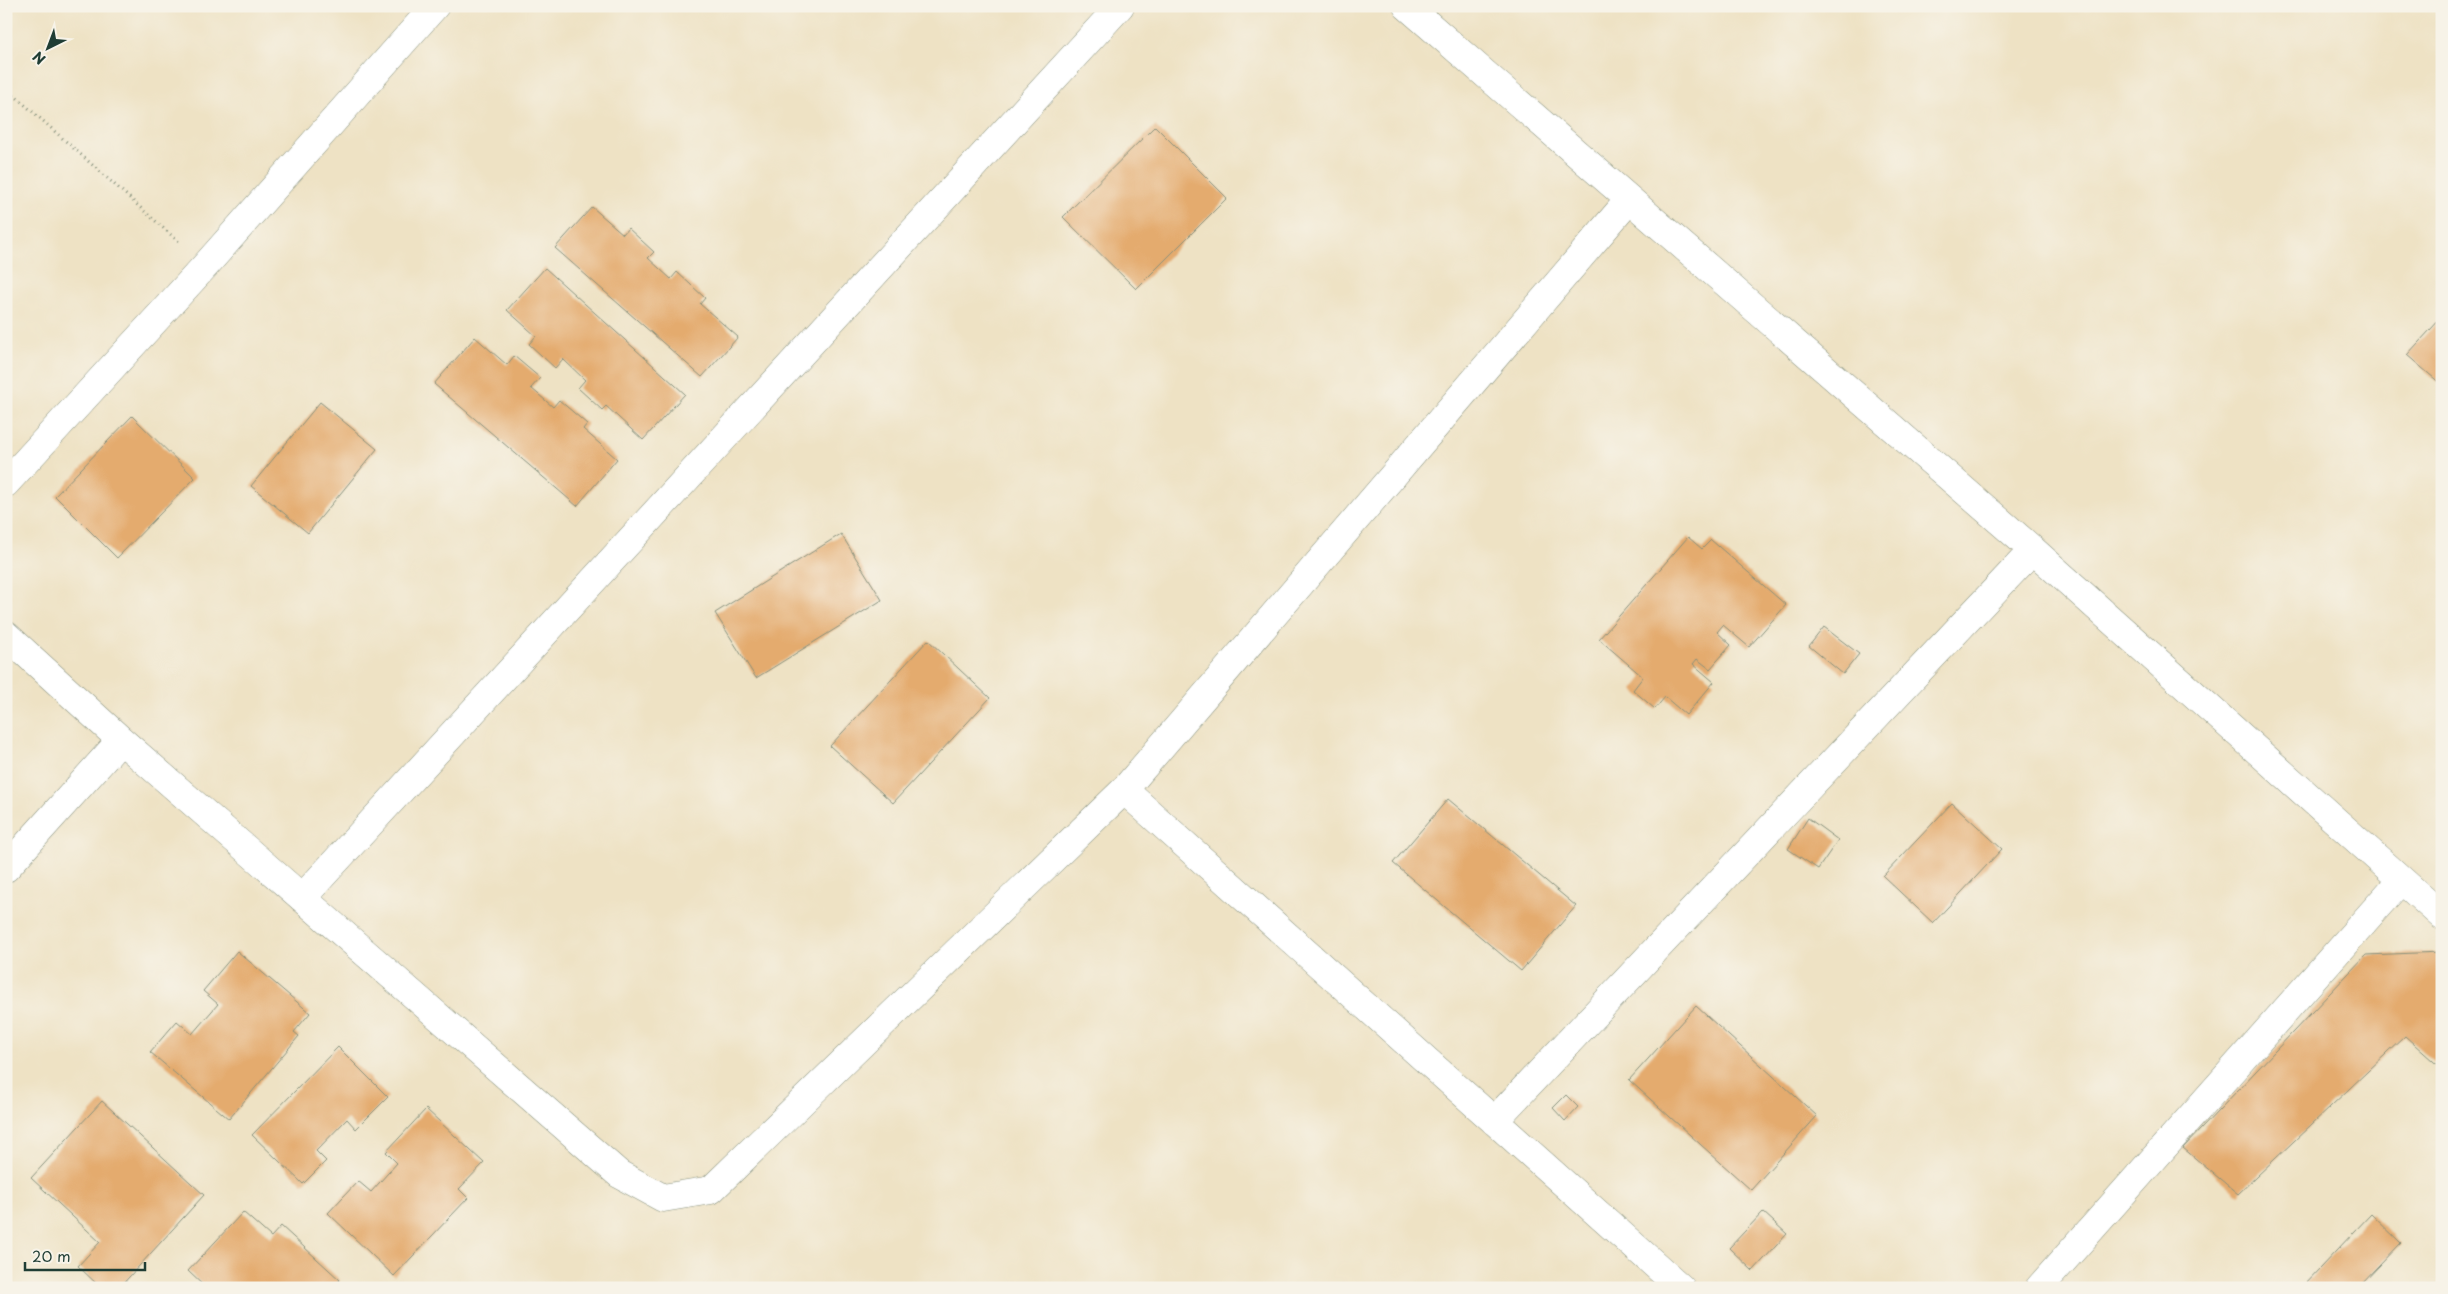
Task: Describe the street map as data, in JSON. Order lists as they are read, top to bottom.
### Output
{
  "scale_bar": "20 m",
  "north": "bottom left"
}
